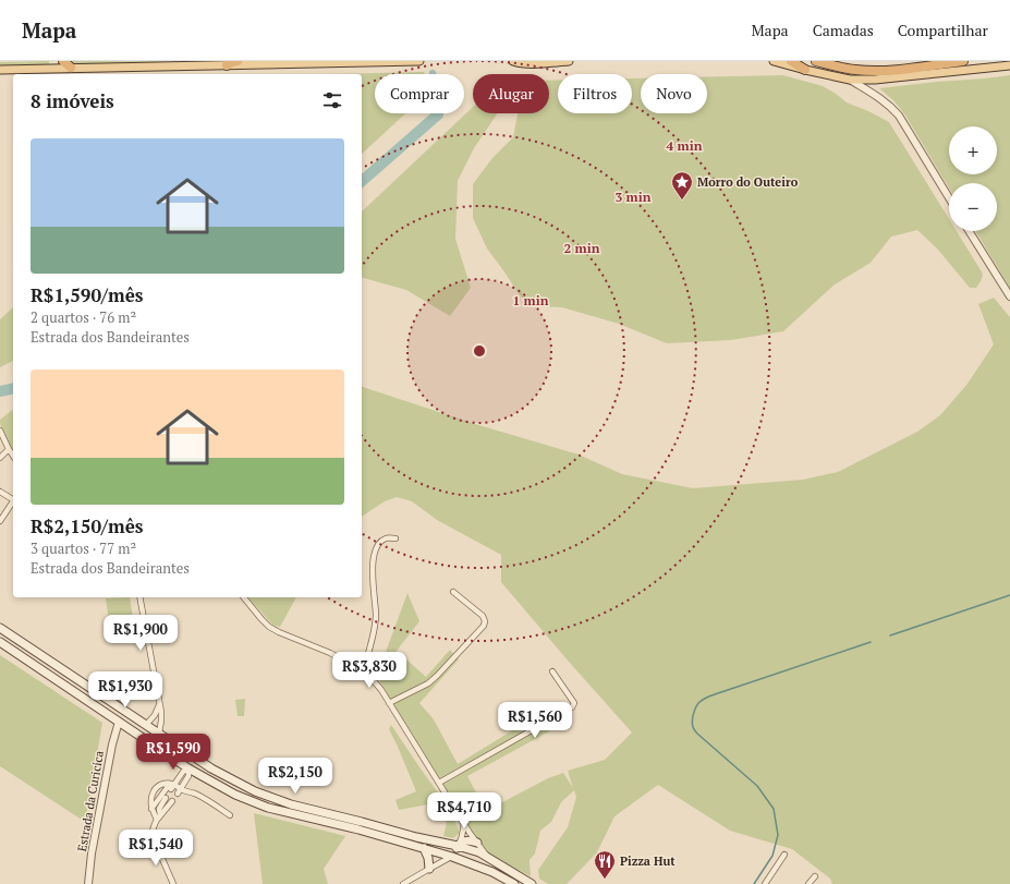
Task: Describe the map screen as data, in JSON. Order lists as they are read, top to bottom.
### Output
{
  "streets": {
    "street": ["Estrada da Curicica"]
  },
  "places": {
    "place": ["Morro do Outeiro"],
    "restaurant": ["Pizza Hut"]
  },
  "page": {
    "header": "Mapa",
    "nav": ["Mapa", "Camadas", "Compartilhar"],
    "chip": [
      "Comprar",
      "Alugar",
      "Filtros",
      "Novo"
    ],
    "heading": "8 imóveis",
    "map_buttons": ["+", "−"],
    "list": [
      {
        "name": "R$1,590/mês",
        "note": "2 quartos · 76 m² · Estrada dos Bandeirantes"
      },
      {
        "name": "R$2,150/mês",
        "note": "3 quartos · 77 m² · Estrada dos Bandeirantes"
      }
    ],
    "price": [
      "R$1,900",
      "R$3,830",
      "R$1,930",
      "R$1,560",
      "R$1,590",
      "R$2,150",
      "R$4,710",
      "R$1,540"
    ]
  },
  "rings": [
    "4 min",
    "3 min",
    "2 min",
    "1 min"
  ]
}
